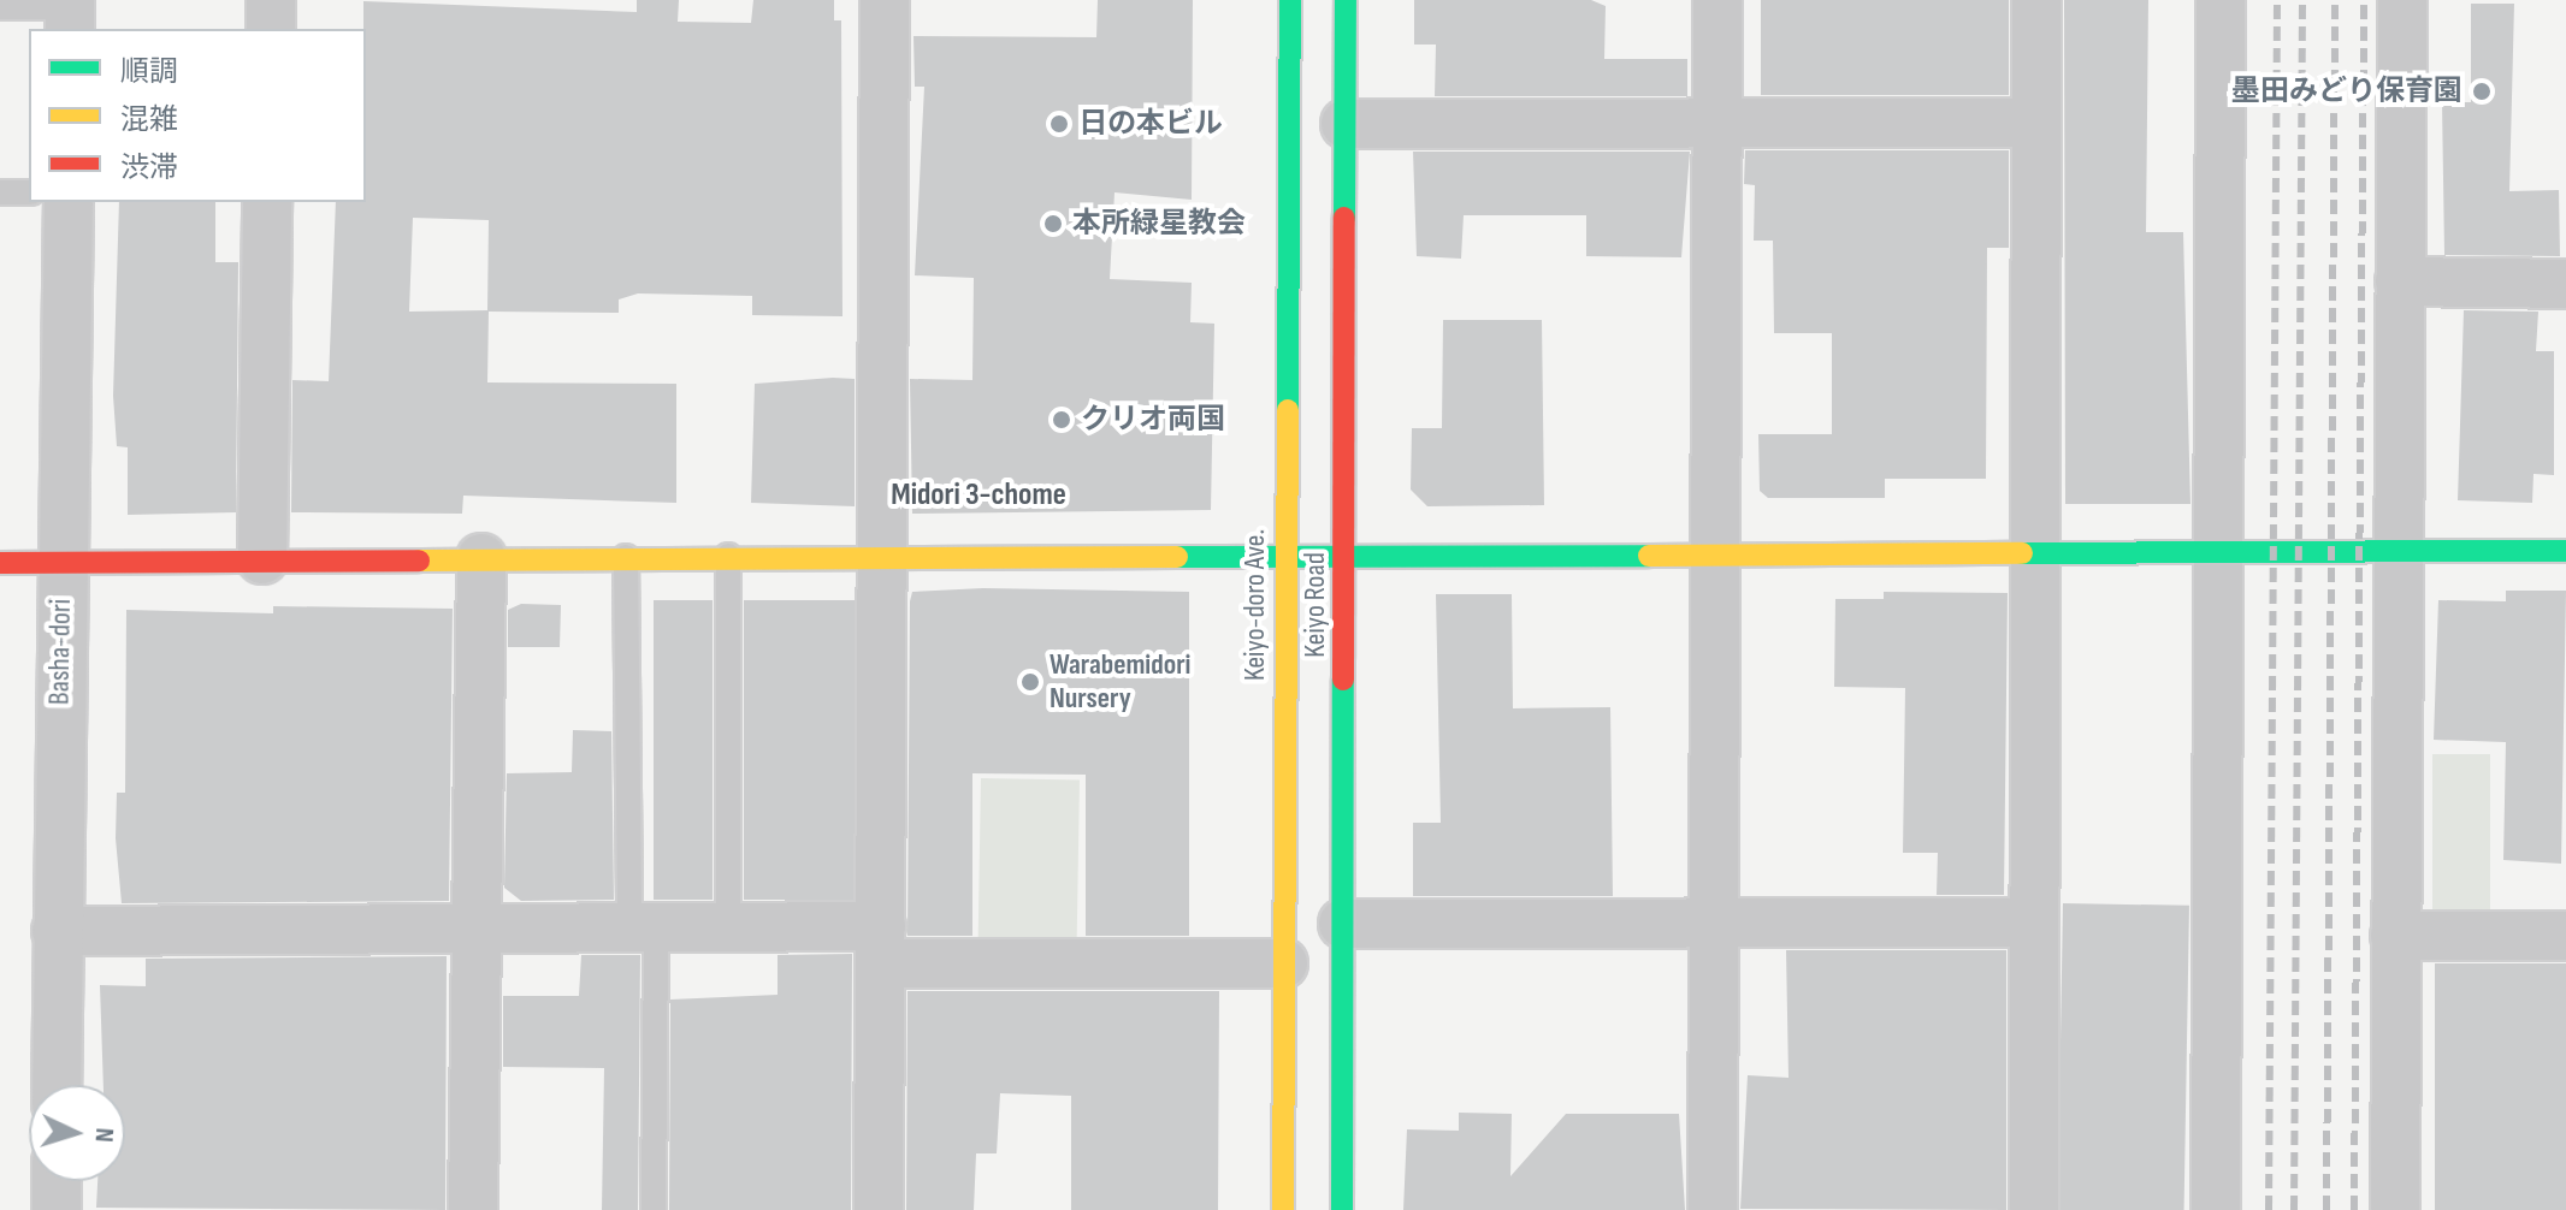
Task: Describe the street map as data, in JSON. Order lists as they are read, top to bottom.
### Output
{
  "streets": {
    "main road": ["Keiyo-doro Ave.", "Keiyo Road"],
    "street": ["Basha-dori"]
  },
  "districts": ["Midori 3-chome"],
  "places": [
    "墨田みどり保育園",
    "日の本ビル",
    "本所緑星教会",
    "クリオ両国",
    "Warabemidori Nursery"
  ],
  "legend": ["順調", "混雑", "渋滞"],
  "north": "right"
}
